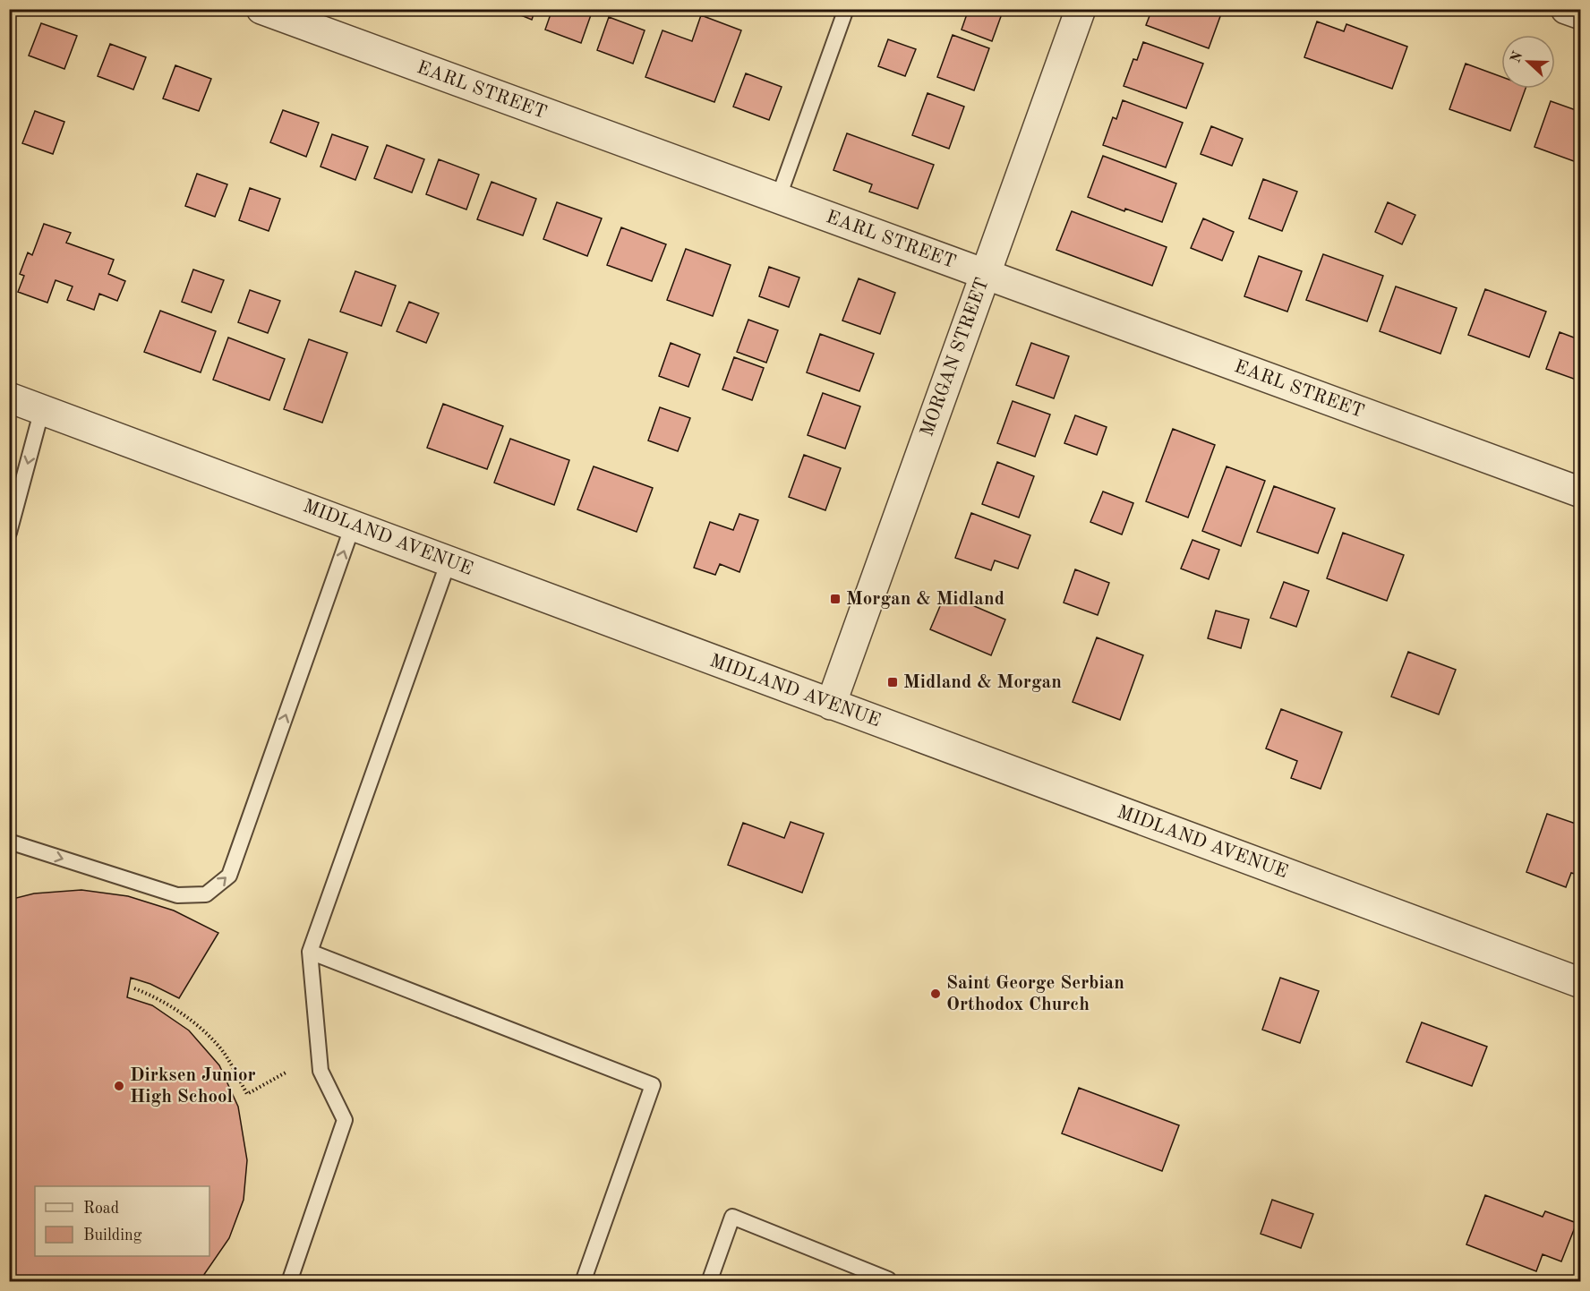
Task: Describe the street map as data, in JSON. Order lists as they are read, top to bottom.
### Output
{
  "streets": {
    "street": ["EARL STREET", "MORGAN STREET", "MIDLAND AVENUE"]
  },
  "crossings": [
    ["EARL STREET", "MORGAN STREET"],
    ["MORGAN STREET", "MIDLAND AVENUE"]
  ],
  "places": {
    "transit": ["Morgan & Midland", "Midland & Morgan"],
    "other": ["Saint George Serbian Orthodox Church", "Dirksen Junior High School"]
  },
  "legend": ["Road", "Building"],
  "north": "left"
}
